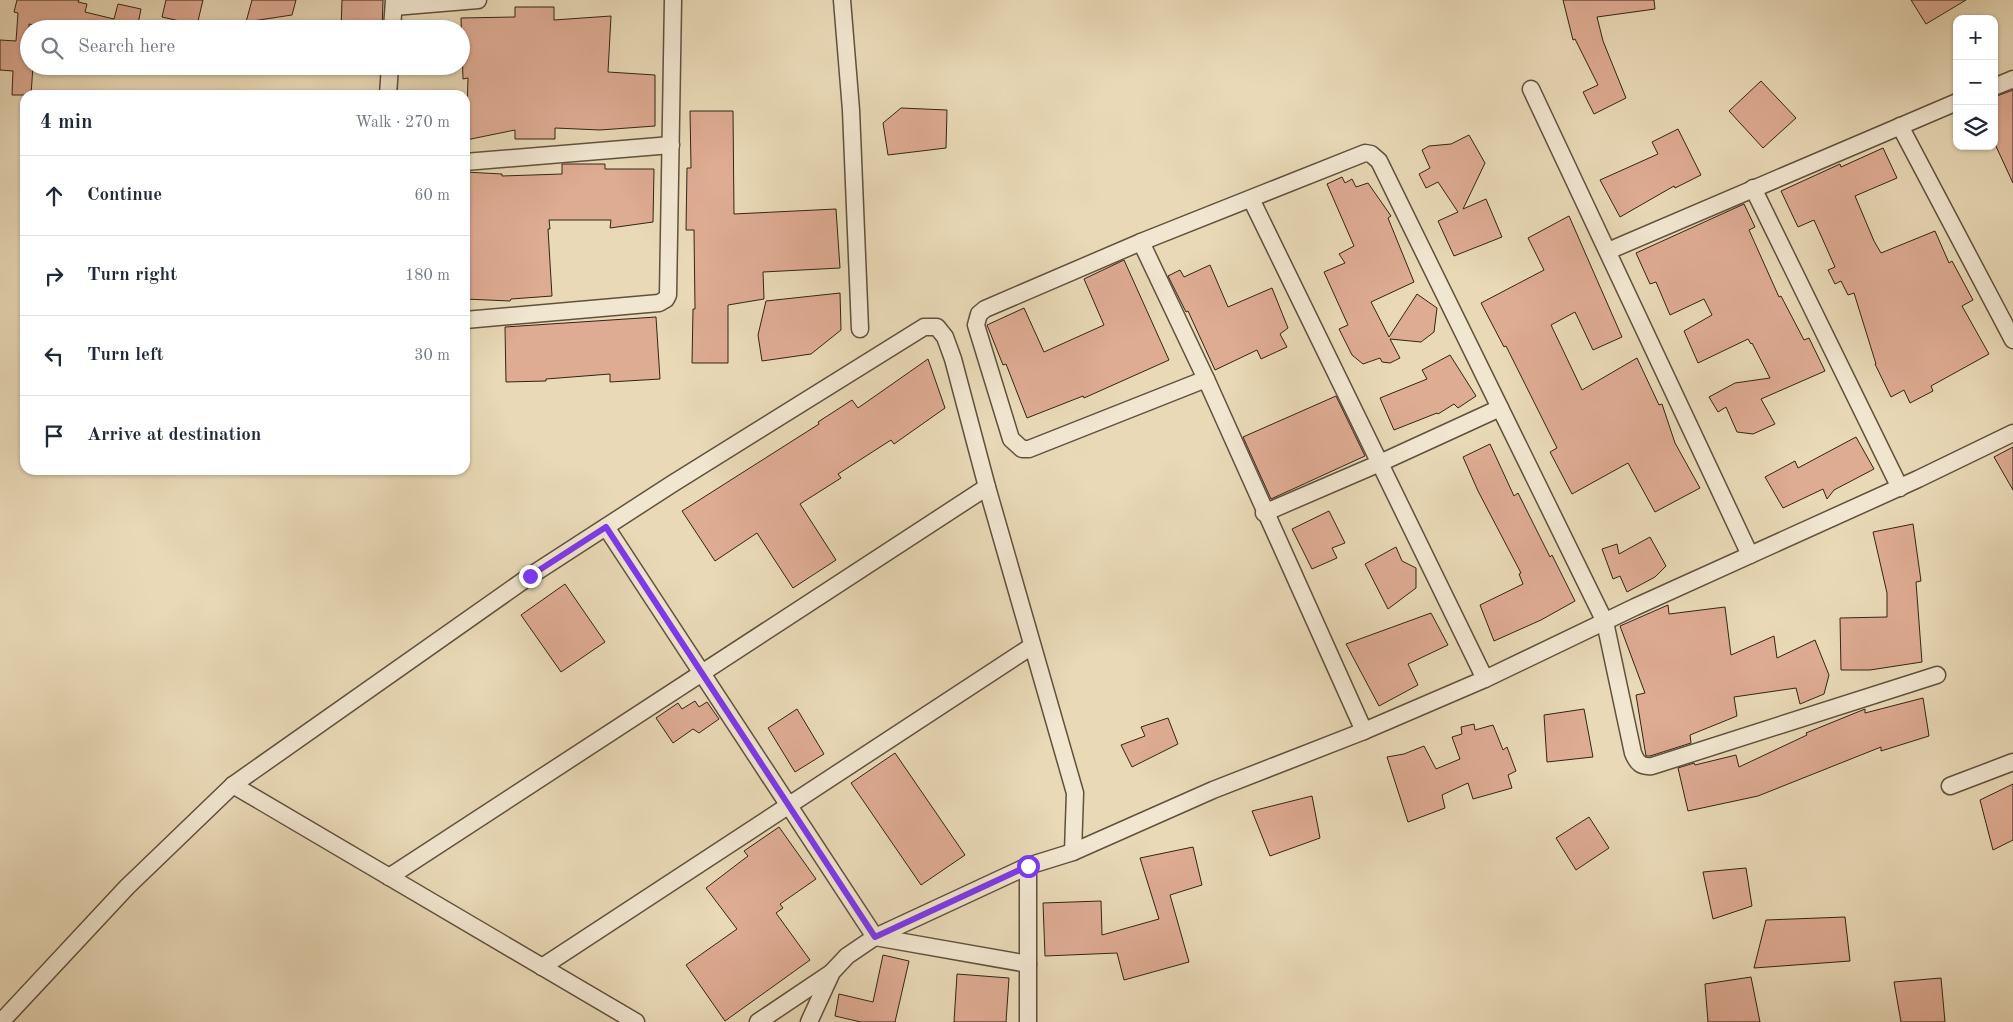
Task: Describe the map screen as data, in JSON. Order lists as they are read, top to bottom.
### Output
{
  "page": {
    "map_buttons": ["+", "−"],
    "search": "Search here",
    "heading": ["4 min", "Walk · 270 m"],
    "list": [
      ["Continue", "60 m"],
      ["Turn right", "180 m"],
      ["Turn left", "30 m"],
      "Arrive at destination"
    ]
  }
}
